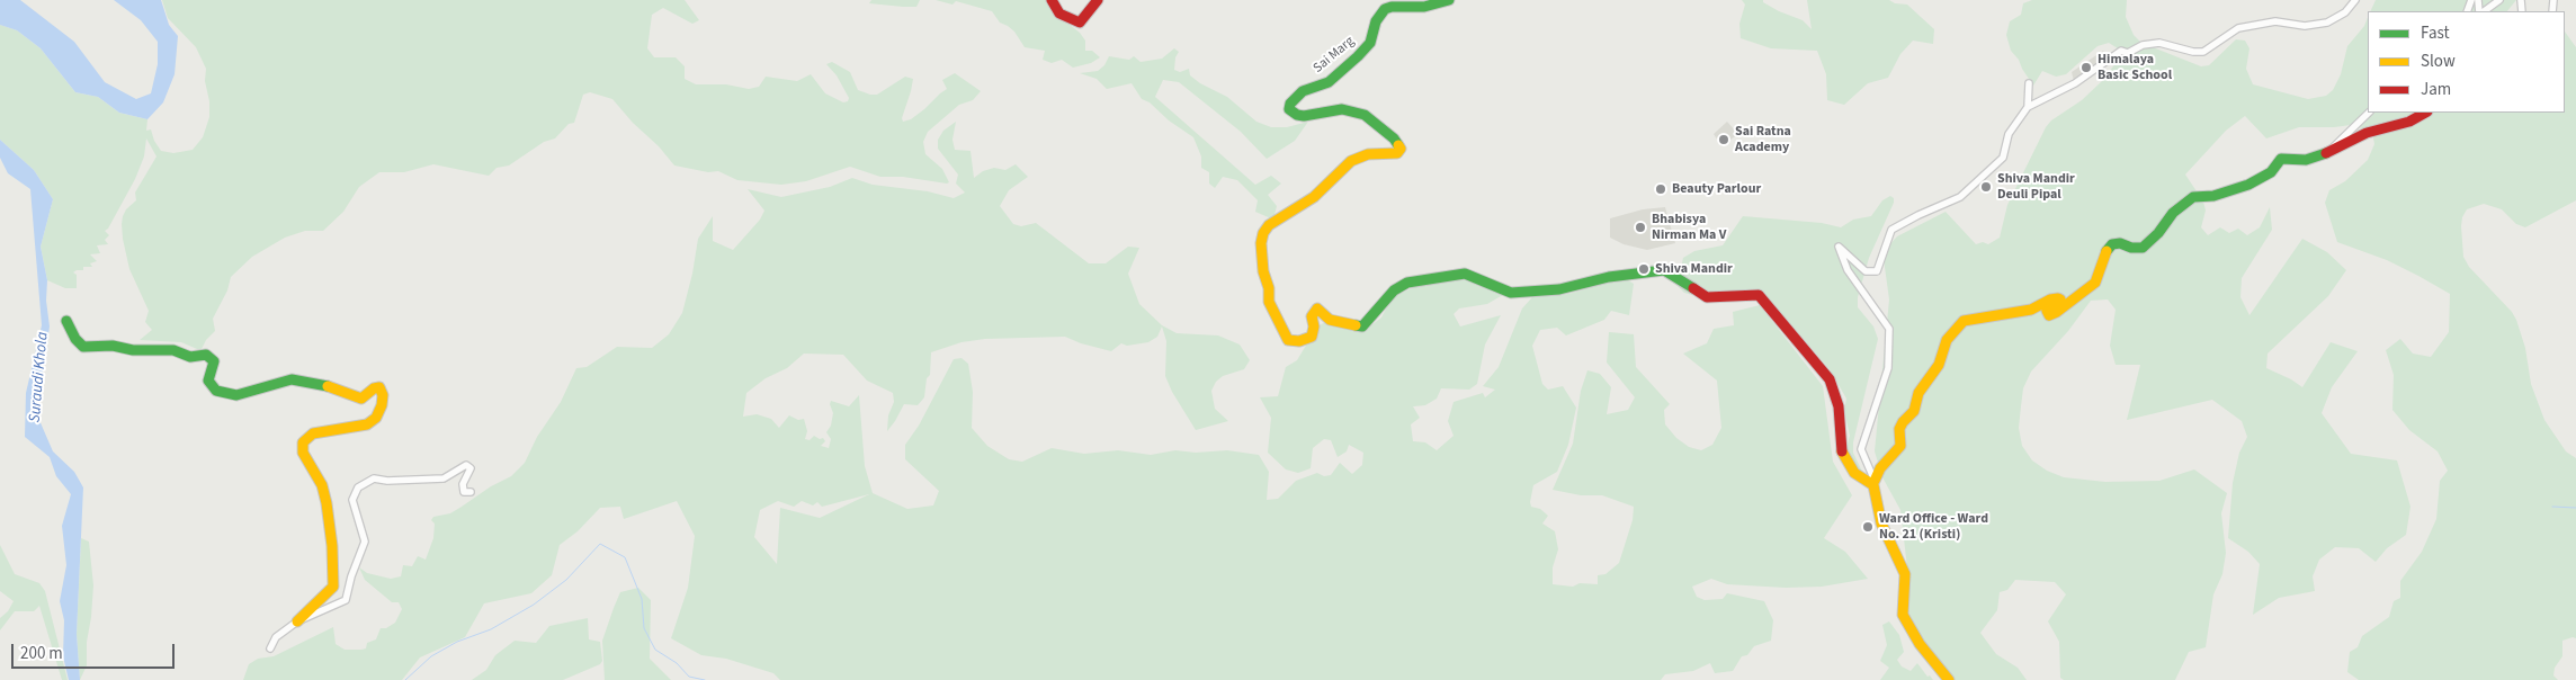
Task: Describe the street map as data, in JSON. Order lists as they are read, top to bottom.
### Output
{
  "streets": {
    "street": ["Sai Marg"]
  },
  "water": ["Suraudi Khola"],
  "places": [
    "Himalaya Basic School",
    "Sai Ratna Academy",
    "Shiva Mandir Deuli Pipal",
    "Beauty Parlour",
    "Bhabisya Nirman Ma V",
    "Shiva Mandir",
    "Ward Office - Ward No. 21 (Kristi)"
  ],
  "legend": ["Fast", "Slow", "Jam"],
  "scale_bar": "200 m"
}
